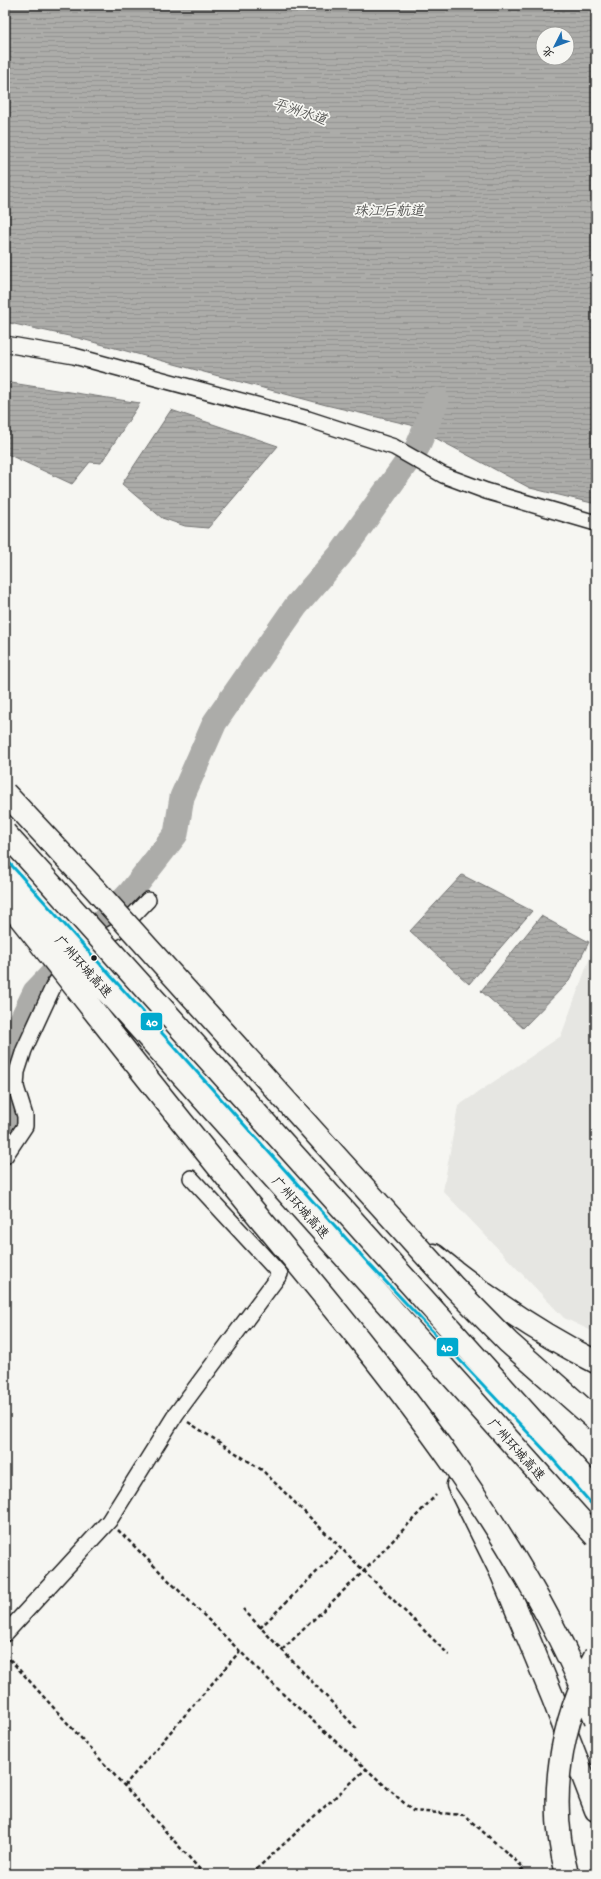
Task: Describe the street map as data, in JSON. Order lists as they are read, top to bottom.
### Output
{
  "streets": {
    "highway": ["广州环城高速"]
  },
  "water": ["平洲水道", "珠江后航道"],
  "lines": ["transit line 40"],
  "north": "bottom left"
}
